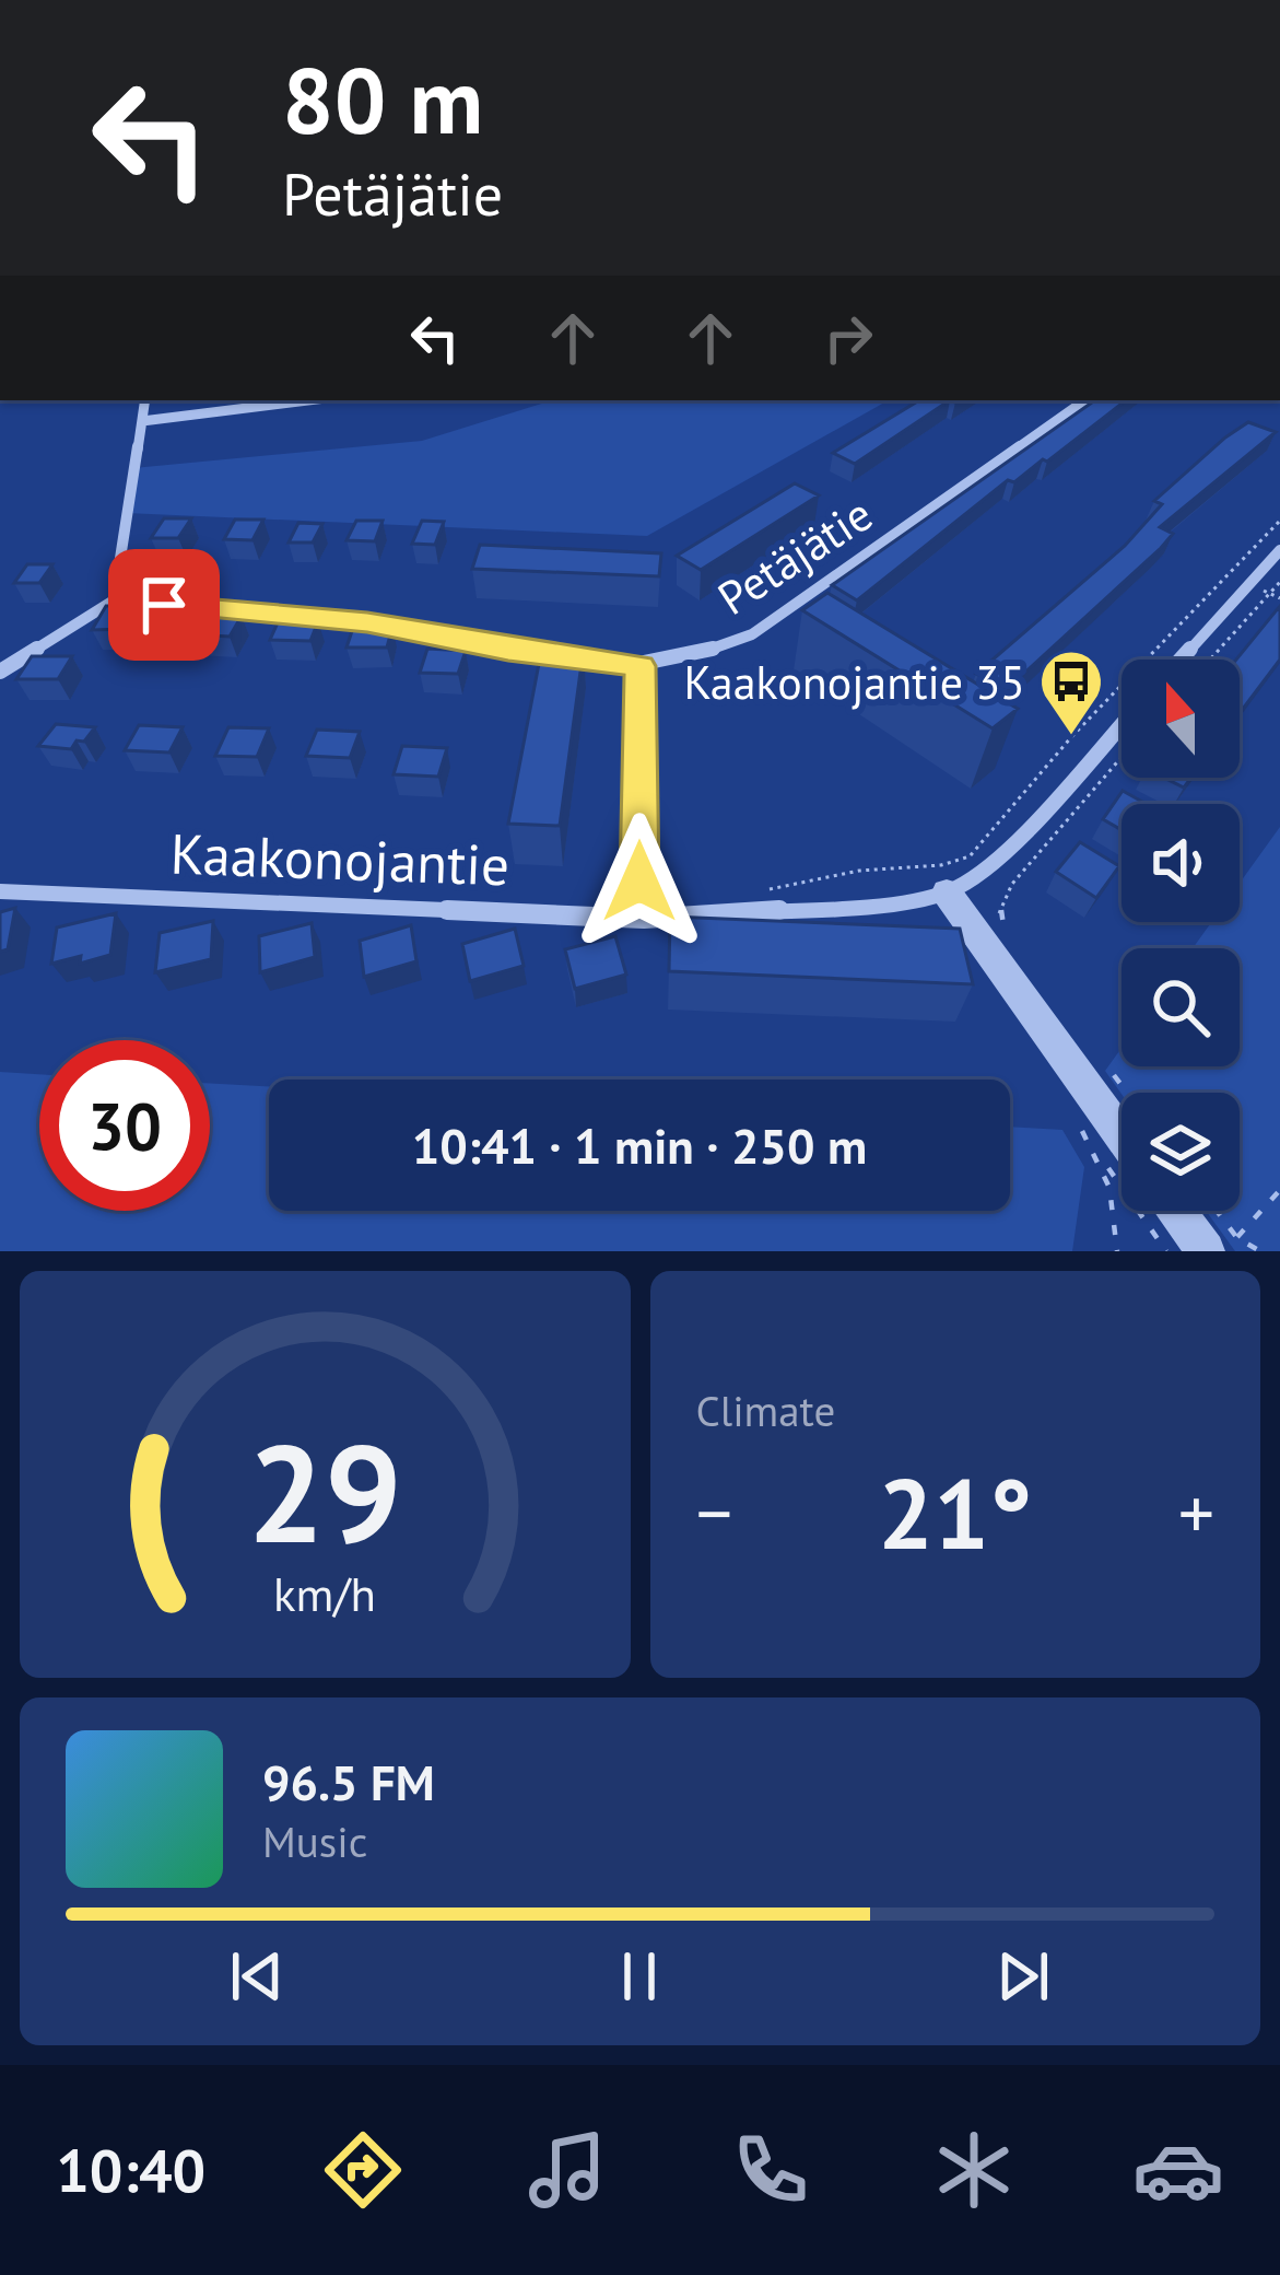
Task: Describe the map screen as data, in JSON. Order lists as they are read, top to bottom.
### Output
{
  "streets": {
    "street": ["Petäjätie", "Kaakonojantie"]
  },
  "places": {
    "bus stop": ["Kaakonojantie 35"]
  },
  "north": "top",
  "page": {
    "turn": ["80 m", "Petäjätie"],
    "limit": "30",
    "trip": "10:41 · 1 min · 250 m",
    "tile": "Climate",
    "heat": ["−", "21°", "+"],
    "song": ["96.5 FM", "Music"],
    "tabs": "10:40",
    "gauge": ["29", "km/h"]
  }
}
